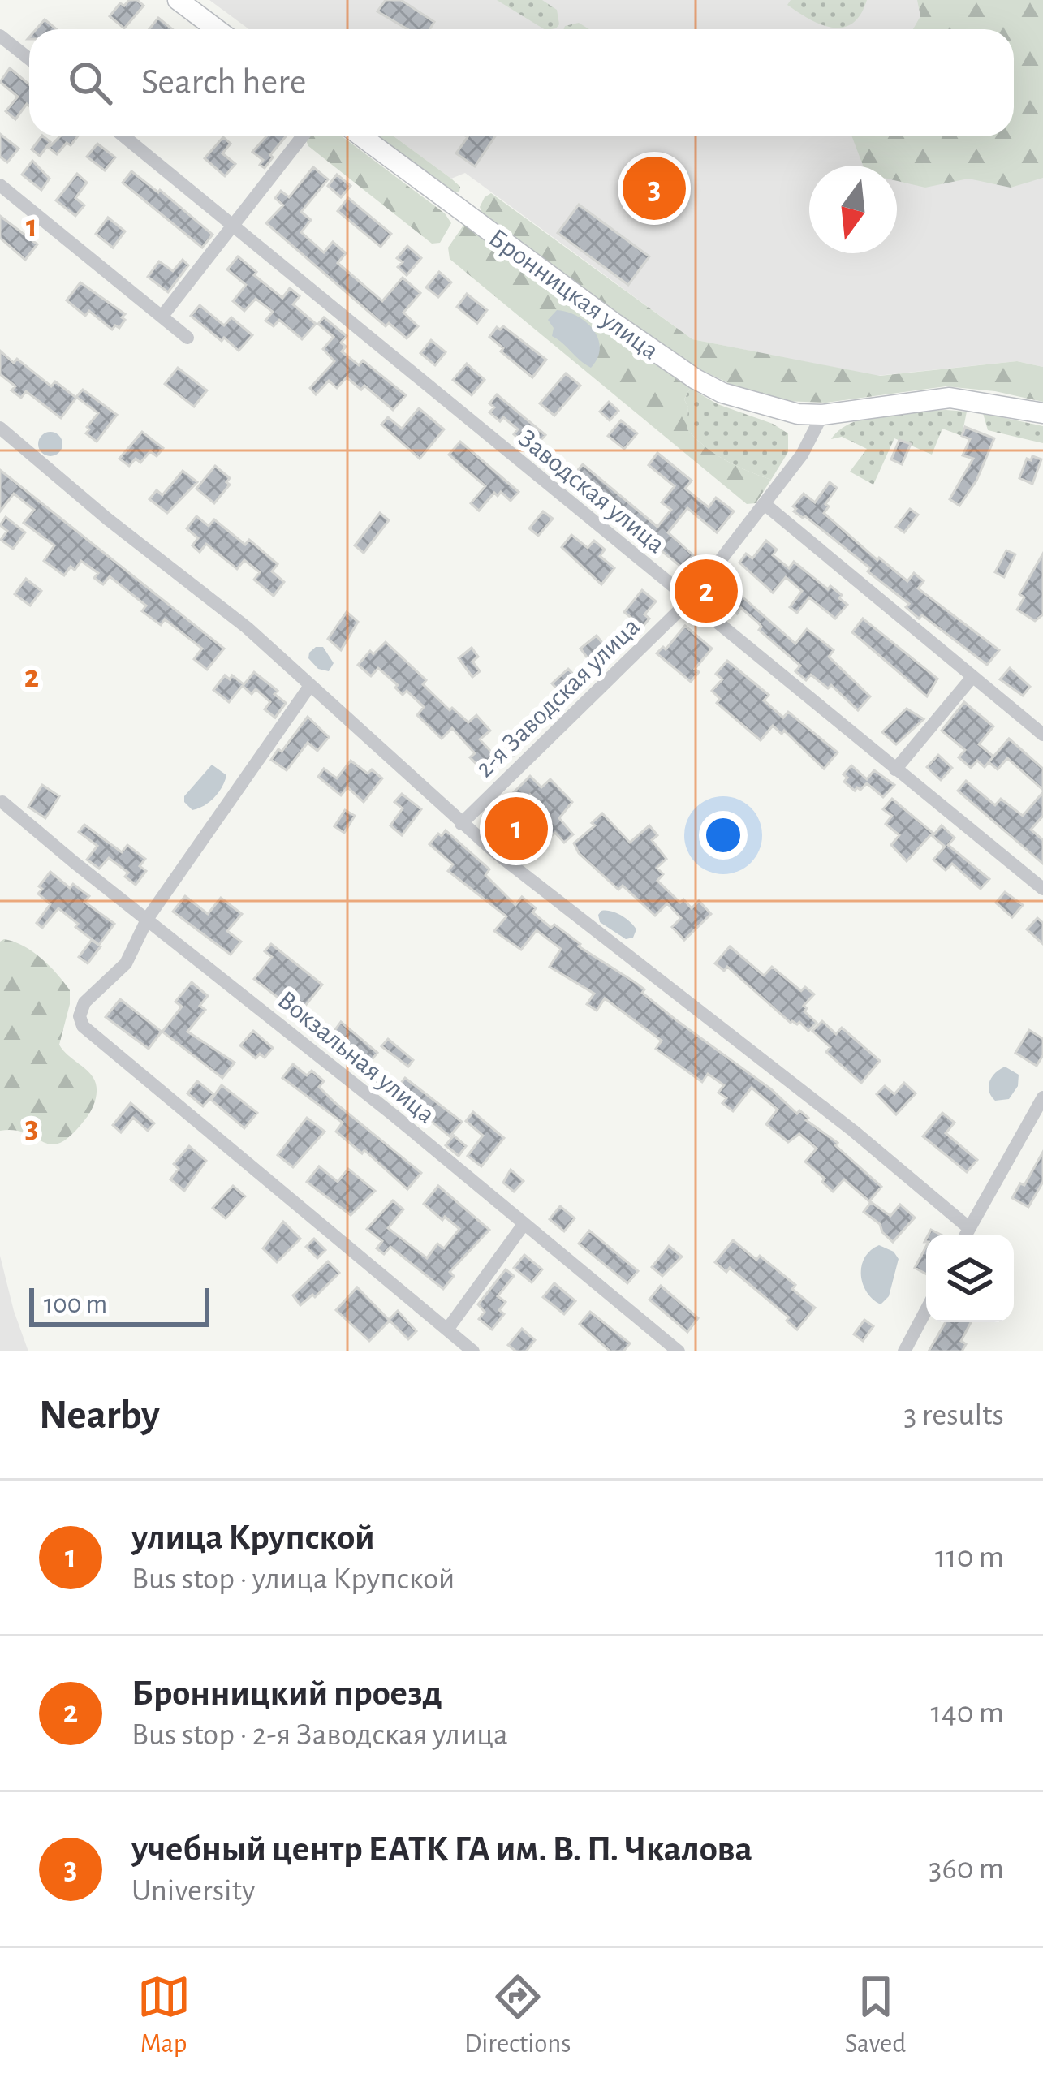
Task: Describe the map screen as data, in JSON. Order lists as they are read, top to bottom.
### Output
{
  "streets": {
    "main road": ["Бронницкая улица"],
    "street": ["Заводская улица", "2-я Заводская улица", "Вокзальная улица"]
  },
  "crossings": [
    ["Бронницкая улица", "2-я Заводская улица"],
    ["Заводская улица", "2-я Заводская улица"]
  ],
  "scale_bar": "100 m",
  "north": "bottom",
  "page": {
    "search": "Search here",
    "pins": ["3", "2", "1"],
    "scale": "100 m",
    "heading": ["Nearby", "3 results"],
    "list": [
      {
        "mark": "1",
        "name": "улица Крупской",
        "note": "Bus stop · улица Крупской",
        "value": "110 m"
      },
      {
        "mark": "2",
        "name": "Бронницкий проезд",
        "note": "Bus stop · 2-я Заводская улица",
        "value": "140 m"
      },
      {
        "mark": "3",
        "name": "учебный центр ЕАТК ГА им. В. П. Чкалова",
        "note": "University",
        "value": "360 m"
      }
    ],
    "nav": ["Map", "Directions", "Saved"]
  },
  "grid": {
    "rows": ["1", "2", "3"]
  }
}
